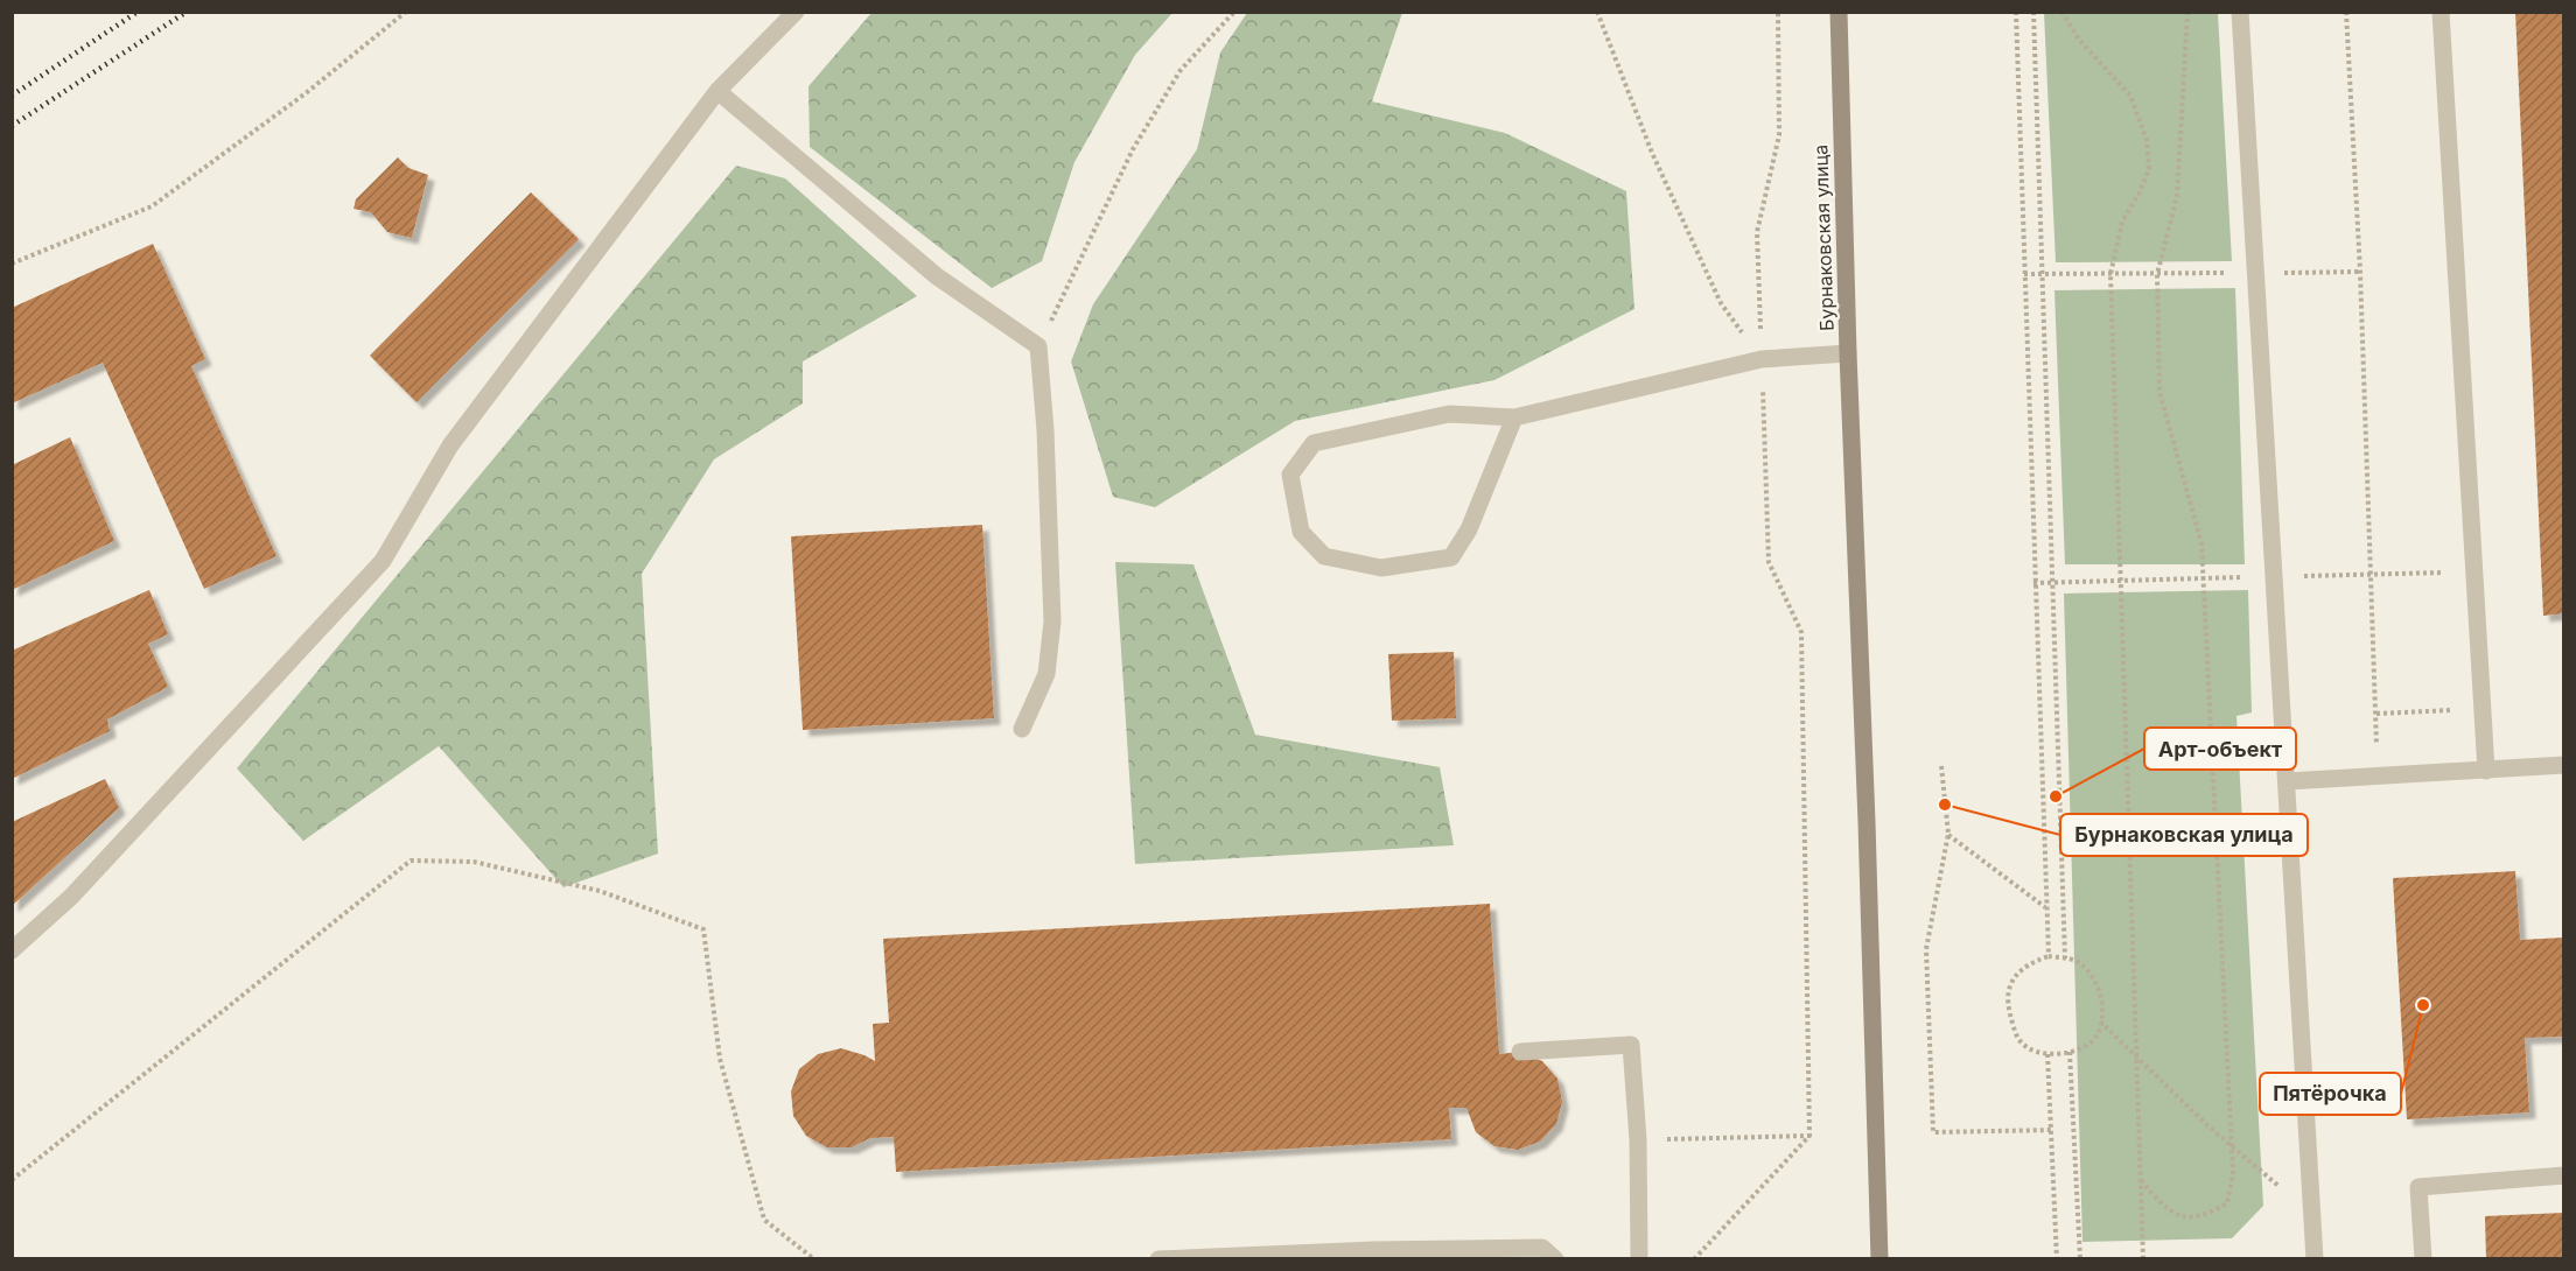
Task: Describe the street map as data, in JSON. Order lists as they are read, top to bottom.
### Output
{
  "streets": {
    "main road": ["Бурнаковская улица"]
  },
  "places": ["Арт-объект", "Бурнаковская улица", "Пятёрочка"]
}
